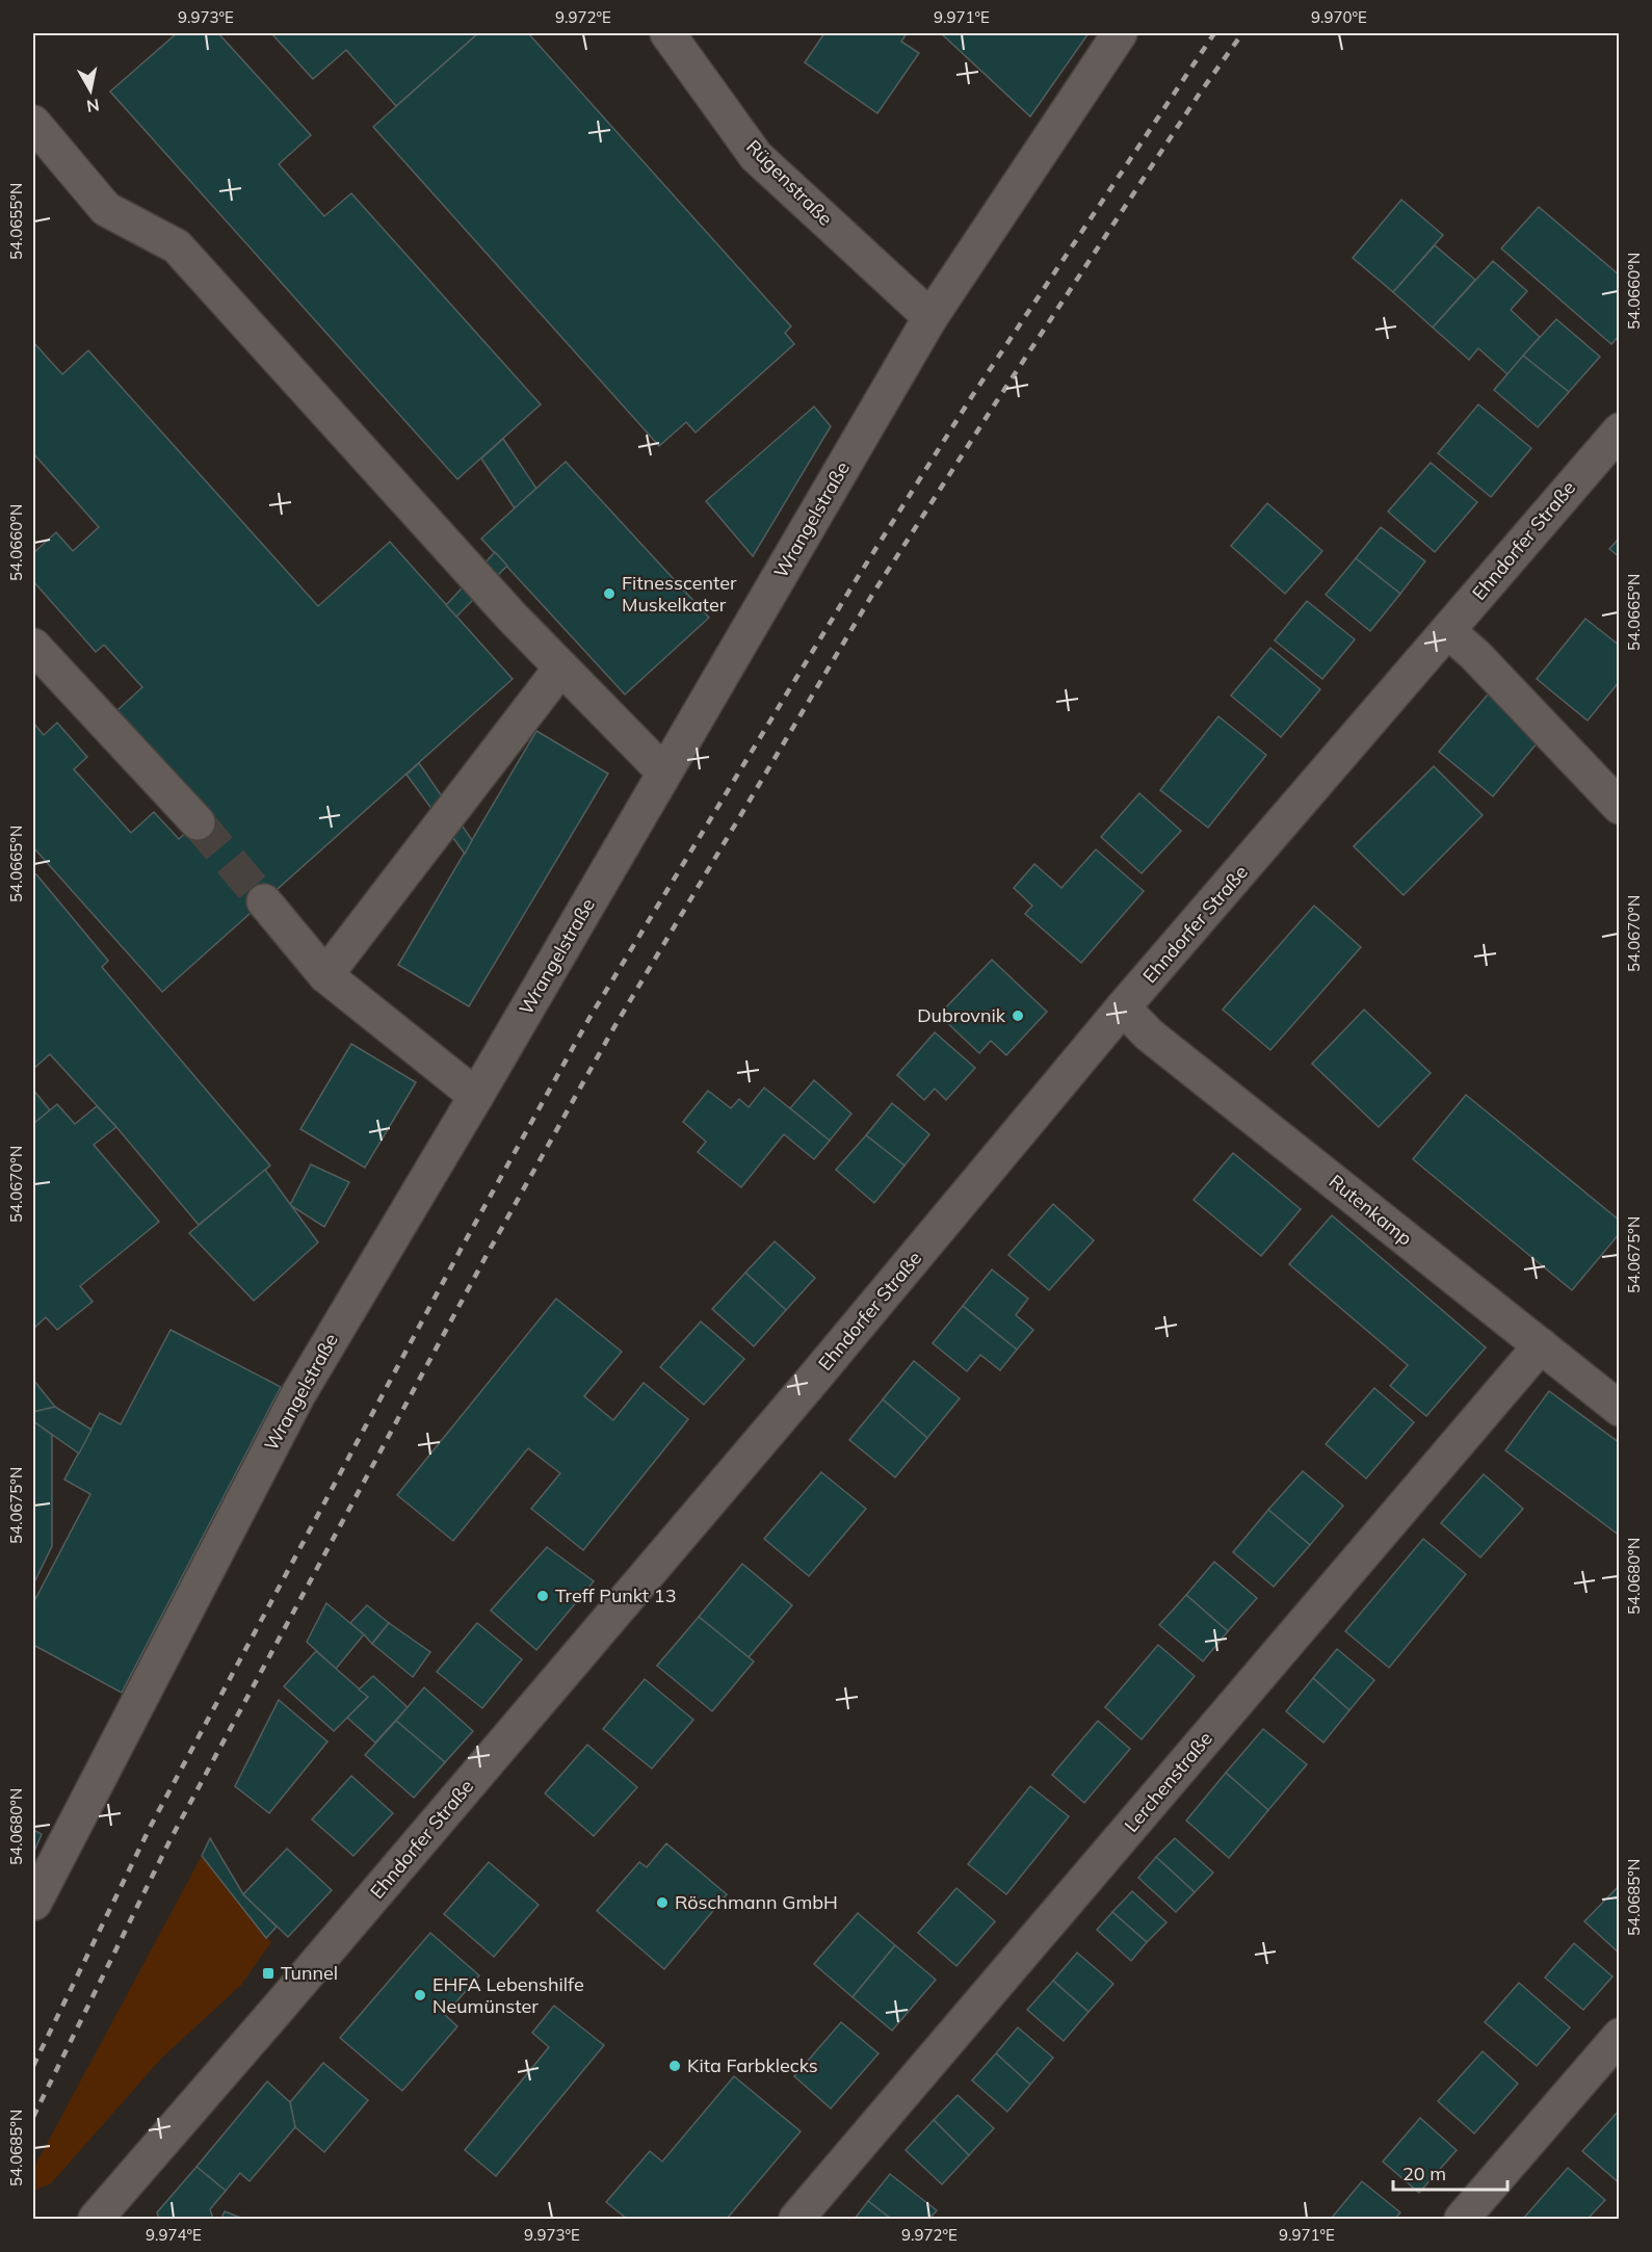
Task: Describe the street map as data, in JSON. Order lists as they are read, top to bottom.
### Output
{
  "streets": {
    "street": [
      "Rügenstraße",
      "Wrangelstraße",
      "Ehndorfer Straße",
      "Rutenkamp",
      "Lerchenstraße"
    ]
  },
  "crossings": [
    ["Rügenstraße", "Wrangelstraße"],
    ["Ehndorfer Straße", "Rutenkamp"],
    ["Rutenkamp", "Lerchenstraße"]
  ],
  "places": {
    "other": [
      "Fitnesscenter Muskelkater",
      "Dubrovnik",
      "Treff Punkt 13",
      "Röschmann GmbH",
      "EHFA Lebenshilfe Neumünster",
      "Kita Farbklecks"
    ],
    "transit": ["Tunnel"]
  },
  "scale_bar": "20 m",
  "north": "bottom",
  "coordinates": [
    "9.973°E",
    "9.972°E",
    "9.971°E",
    "9.970°E",
    "54.0655°N",
    "54.0660°N",
    "54.0665°N",
    "54.0670°N",
    "54.0675°N",
    "54.0680°N",
    "54.0685°N",
    "9.974°E"
  ]
}
